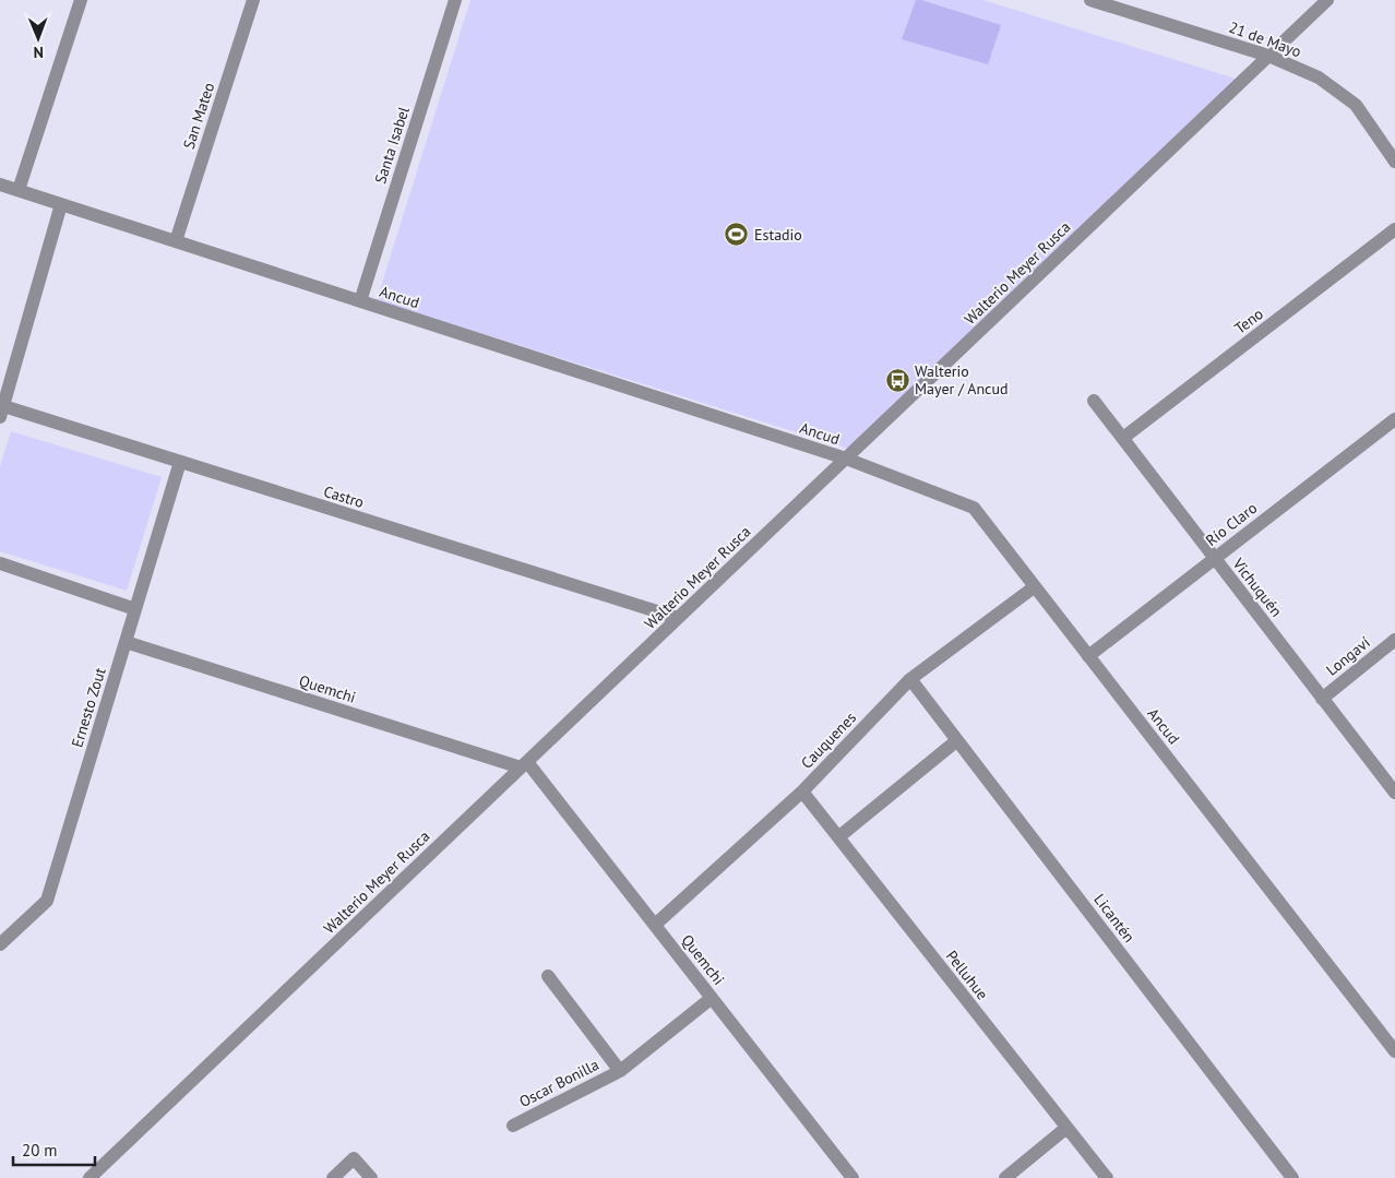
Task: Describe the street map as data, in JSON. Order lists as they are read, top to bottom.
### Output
{
  "streets": {
    "street": [
      "21 de Mayo",
      "San Mateo",
      "Santa Isabel",
      "Walterio Meyer Rusca",
      "Ancud",
      "Teno",
      "Castro",
      "Río Claro",
      "Vichuquén",
      "Longaví",
      "Quemchi",
      "Ernesto Zout",
      "Cauquenes",
      "Licantén",
      "Pelluhue",
      "Oscar Bonilla"
    ]
  },
  "crossings": [
    ["21 de Mayo", "Walterio Meyer Rusca"],
    ["San Mateo", "Ancud"],
    ["Santa Isabel", "Ancud"],
    ["Walterio Meyer Rusca", "Ancud"],
    ["Walterio Meyer Rusca", "Castro"],
    ["Walterio Meyer Rusca", "Quemchi"],
    ["Ancud", "Río Claro"],
    ["Ancud", "Cauquenes"],
    ["Teno", "Vichuquén"],
    ["Castro", "Ernesto Zout"],
    ["Río Claro", "Vichuquén"],
    ["Vichuquén", "Longaví"],
    ["Quemchi", "Ernesto Zout"],
    ["Quemchi", "Cauquenes"],
    ["Quemchi", "Oscar Bonilla"],
    ["Cauquenes", "Licantén"],
    ["Cauquenes", "Pelluhue"]
  ],
  "places": {
    "sports": ["Estadio"],
    "bus stop": ["Walterio Mayer / Ancud"]
  },
  "scale_bar": "20 m",
  "north": "bottom"
}
